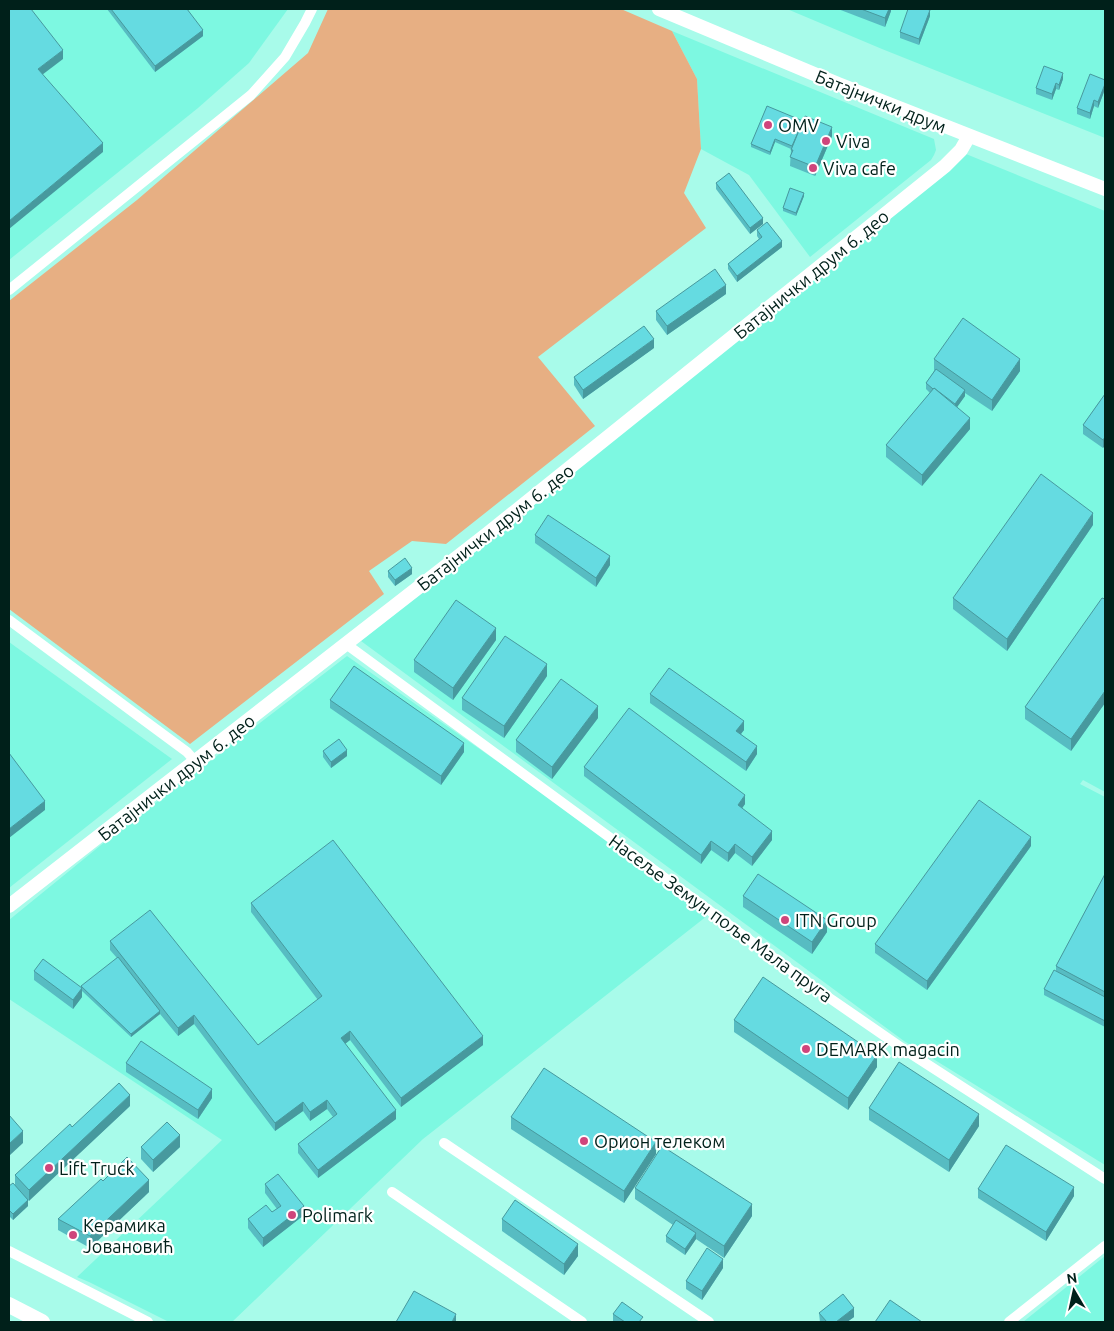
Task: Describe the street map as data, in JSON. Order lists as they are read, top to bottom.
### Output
{
  "streets": {
    "street": ["Батајнички друм", "Батајнички друм 6. део", "Насеље Земун поље Мала пруга"]
  },
  "crossings": [
    ["Батајнички друм", "Батајнички друм 6. део"],
    ["Батајнички друм 6. део", "Насеље Земун поље Мала пруга"]
  ],
  "places": [
    "OMV",
    "Viva",
    "Viva cafe",
    "ITN Group",
    "DEMARK magacin",
    "Орион телеком",
    "Lift Truck",
    "Polimark",
    "Керамика Јовановић"
  ],
  "north": "top"
}
